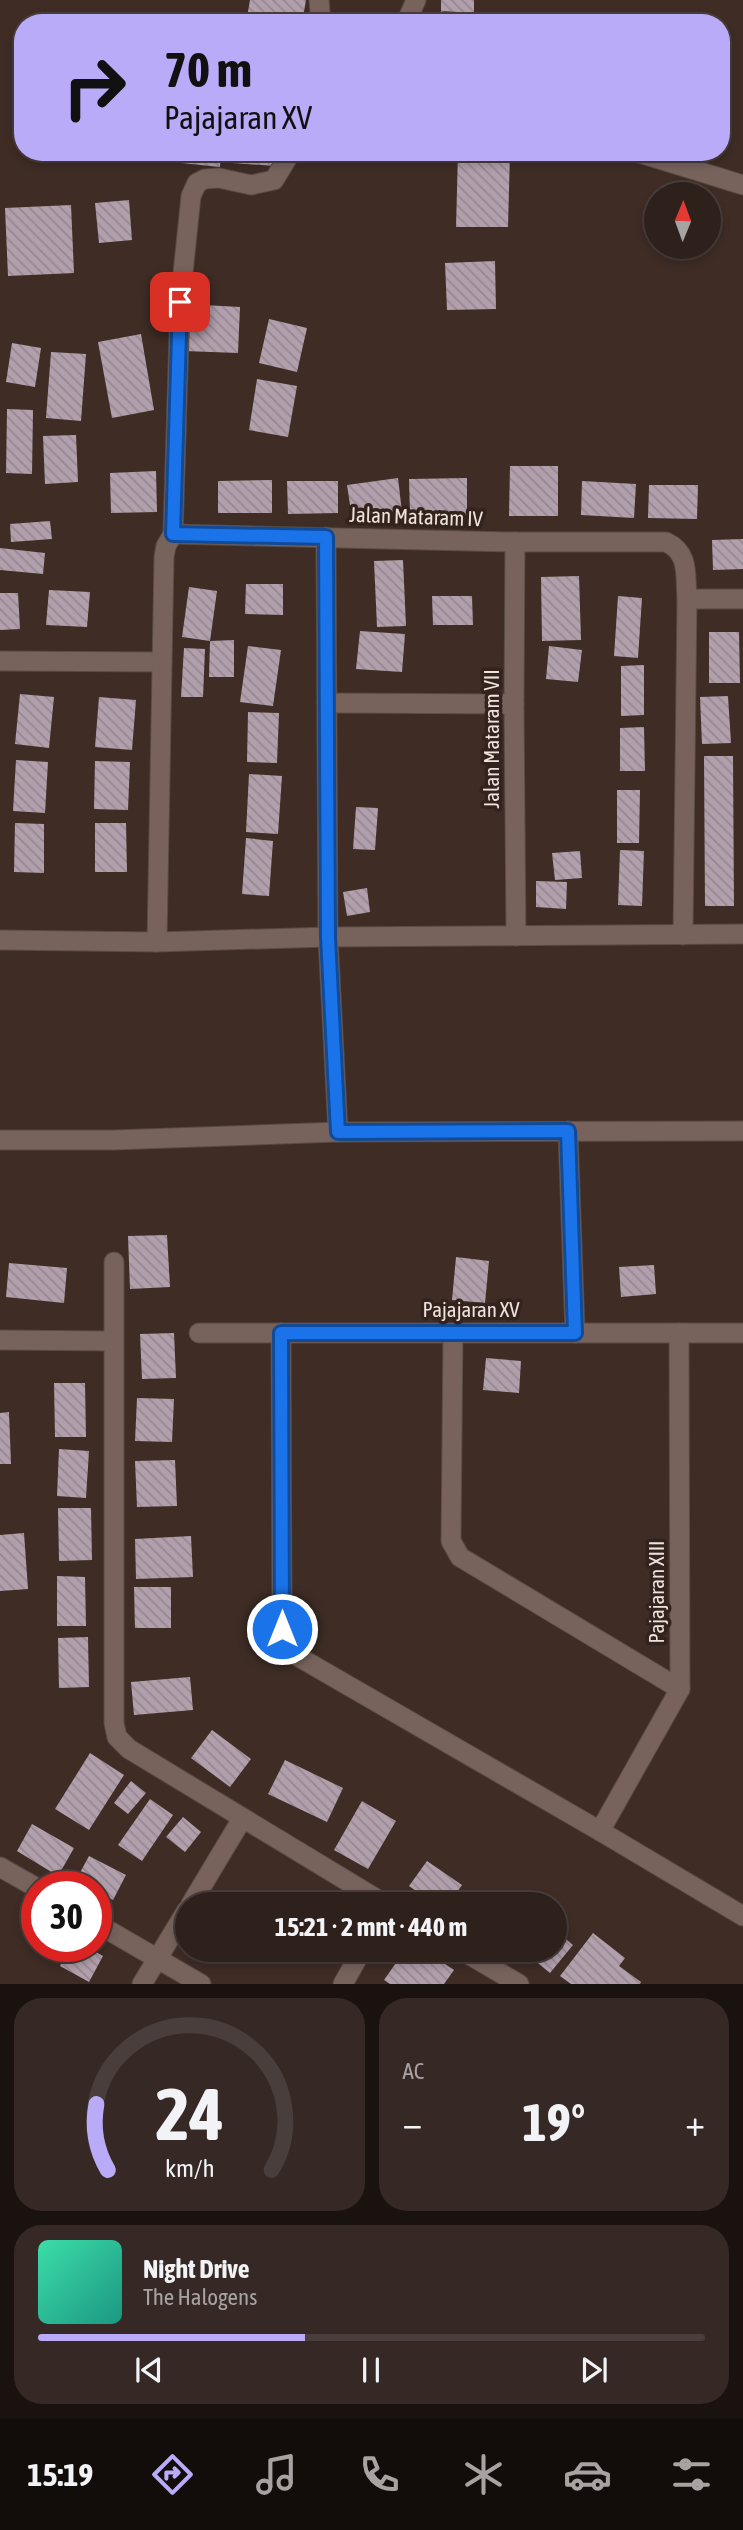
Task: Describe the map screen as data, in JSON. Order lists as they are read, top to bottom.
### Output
{
  "streets": {
    "street": [
      "Jalan Mataram IV",
      "Jalan Mataram VII",
      "Pajajaran XV",
      "Pajajaran XIII"
    ]
  },
  "crossings": [
    ["Jalan Mataram IV", "Jalan Mataram VII"],
    ["Pajajaran XV", "Pajajaran XIII"]
  ],
  "north": "top",
  "page": {
    "turn": ["70 m", "Pajajaran XV"],
    "limit": "30",
    "trip": "15:21 · 2 mnt · 440 m",
    "tile": "AC",
    "heat": ["−", "19°", "+"],
    "song": ["Night Drive", "The Halogens"],
    "tabs": "15:19",
    "gauge": ["24", "km/h"]
  }
}
